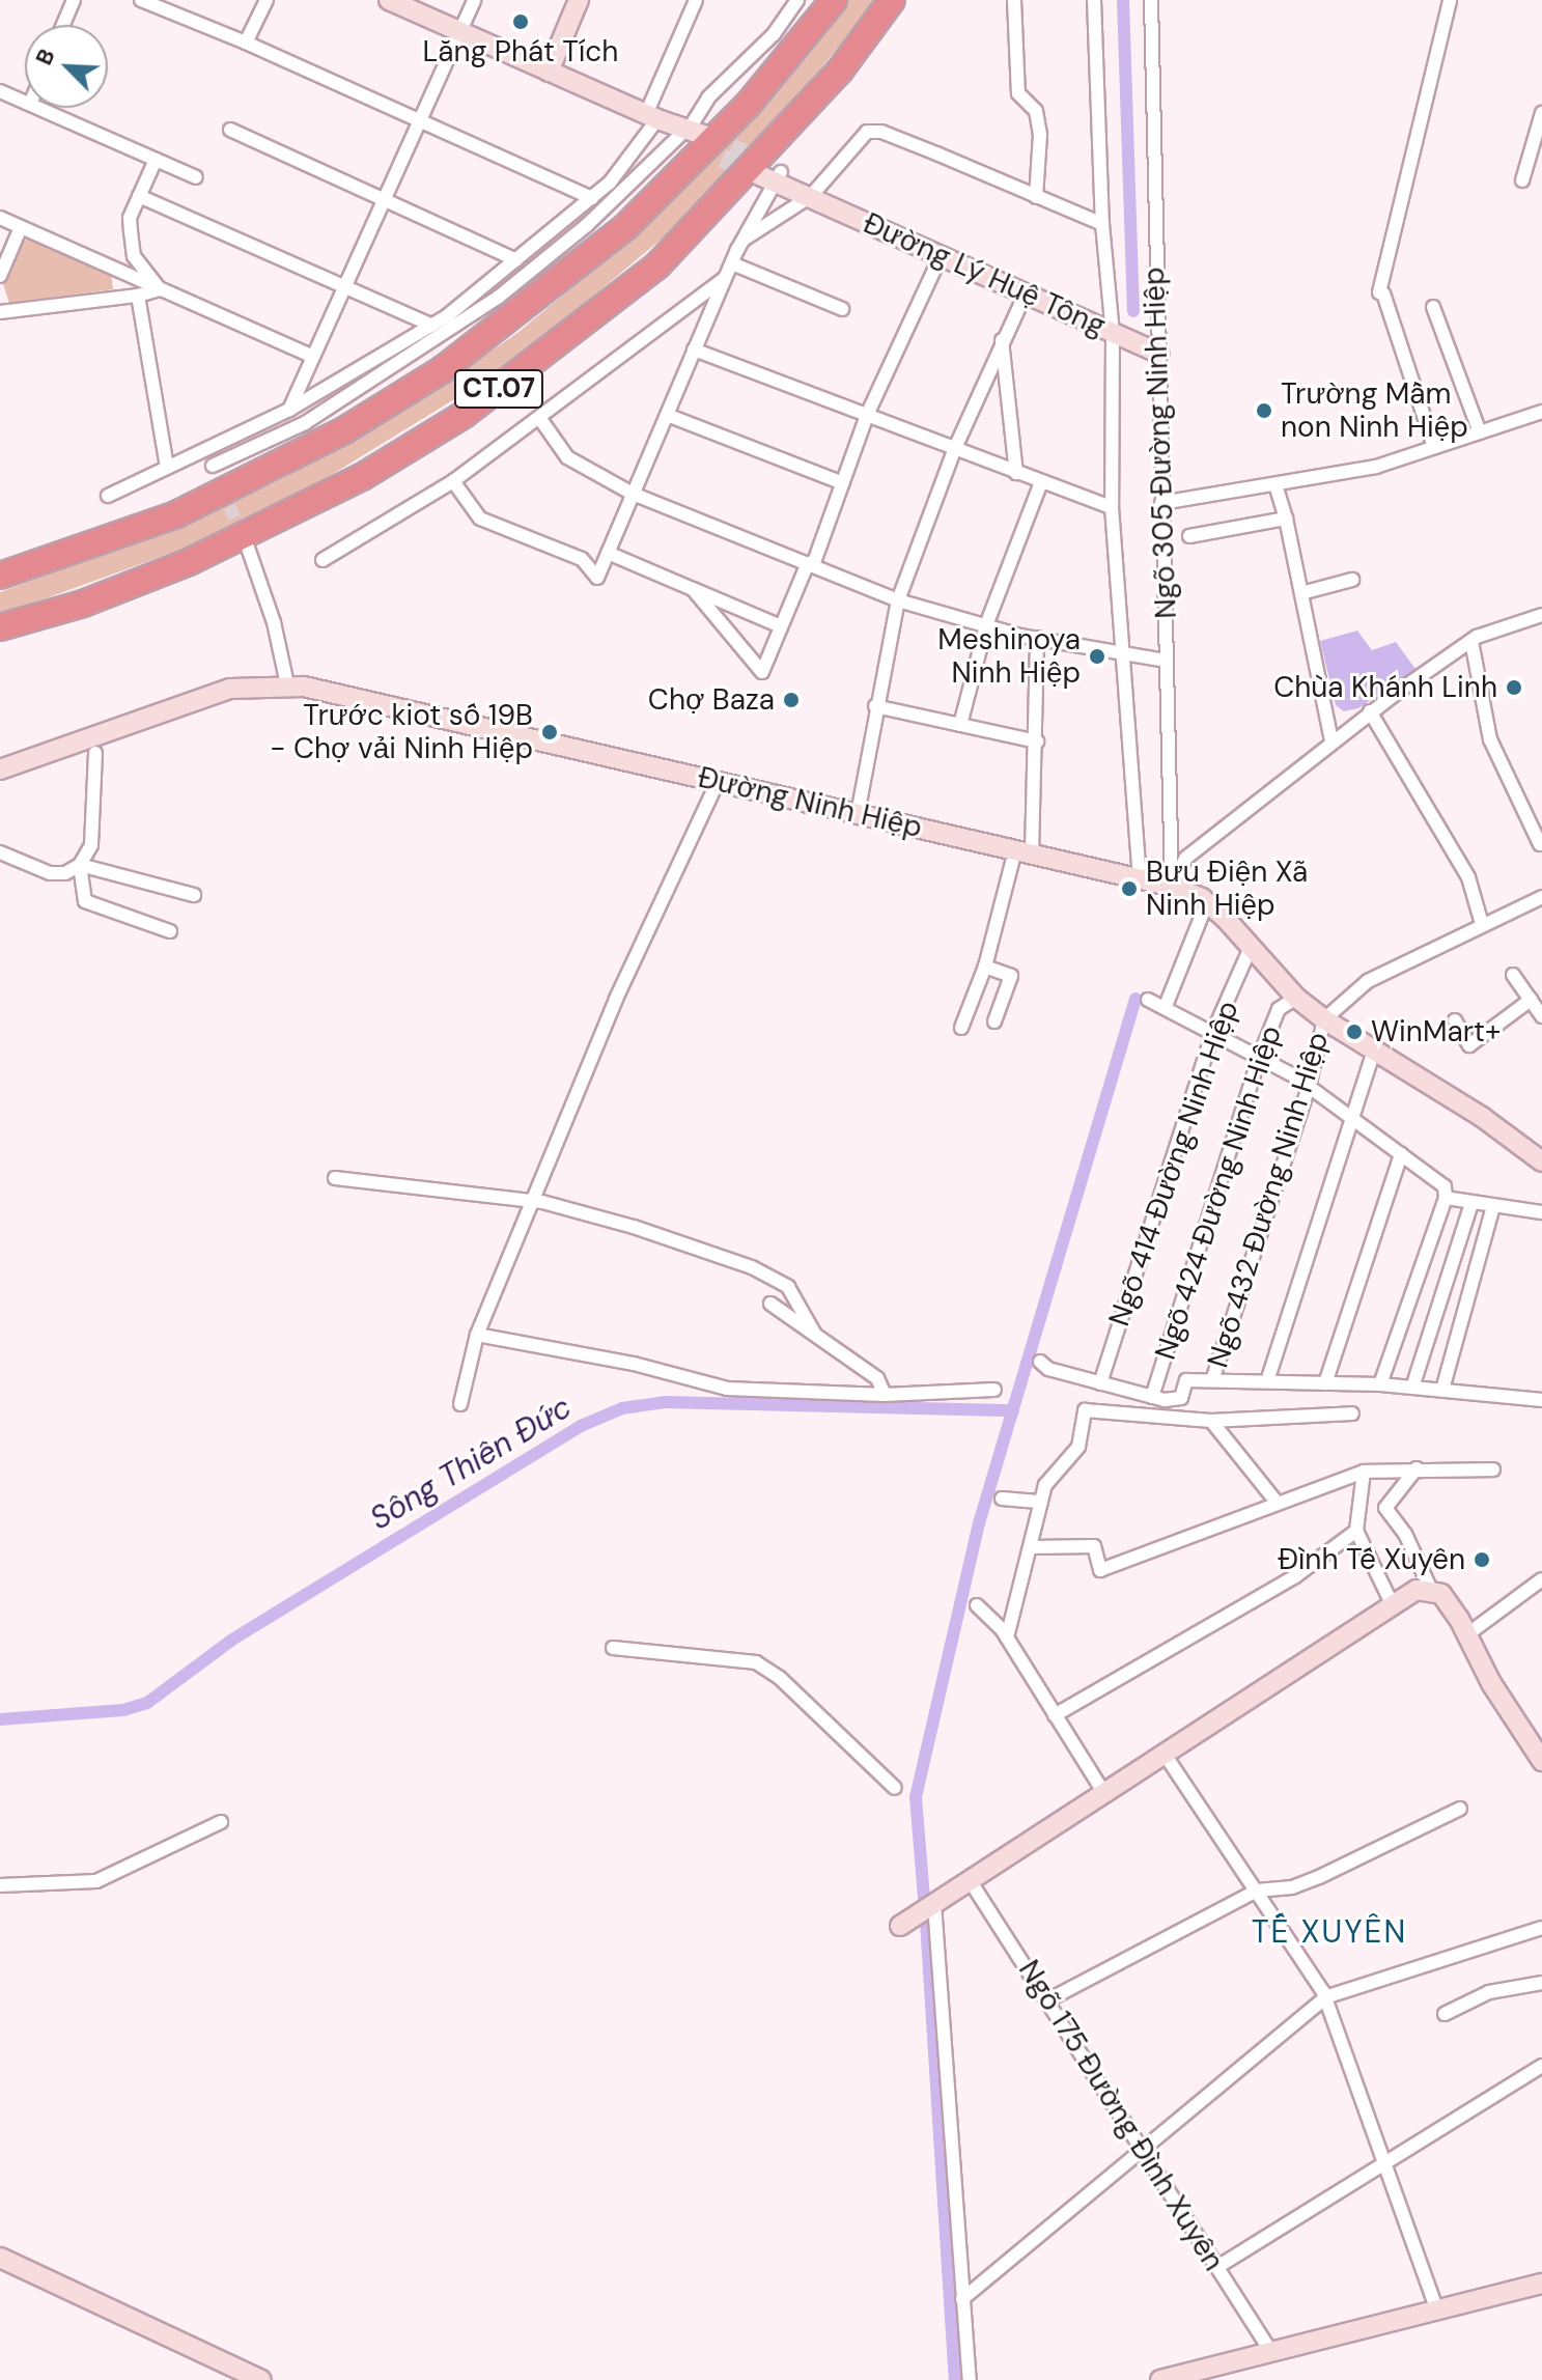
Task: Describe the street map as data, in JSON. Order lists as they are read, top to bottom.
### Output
{
  "streets": {
    "highway": ["CT.07"],
    "main road": ["Đường Lý Huệ Tông", "Đường Ninh Hiệp"],
    "street": [
      "Ngõ 305 Đường Ninh Hiệp",
      "Ngõ 414 Đường Ninh Hiệp",
      "Ngõ 424 Đường Ninh Hiệp",
      "Ngõ 432 Đường Ninh Hiệp",
      "Ngõ 175 Đường Đình Xuyên"
    ]
  },
  "crossings": [
    ["Đường Lý Huệ Tông", "Ngõ 305 Đường Ninh Hiệp"],
    ["Ngõ 305 Đường Ninh Hiệp", "Đường Ninh Hiệp"],
    ["Đường Ninh Hiệp", "Ngõ 414 Đường Ninh Hiệp"],
    ["Đường Ninh Hiệp", "Ngõ 424 Đường Ninh Hiệp"],
    ["Đường Ninh Hiệp", "Ngõ 432 Đường Ninh Hiệp"]
  ],
  "districts": ["TẾ XUYÊN"],
  "water": ["Sông Thiên Đức"],
  "places": [
    "Lăng Phát Tích",
    "Trường Mầm non Ninh Hiệp",
    "Meshinoya Ninh Hiệp",
    "Chùa Khánh Linh",
    "Chợ Baza",
    "Trước kiot số 19B - Chợ vải Ninh Hiệp",
    "Bưu Điện Xã Ninh Hiệp",
    "WinMart+",
    "Đình Tế Xuyên"
  ],
  "north": "top left"
}
